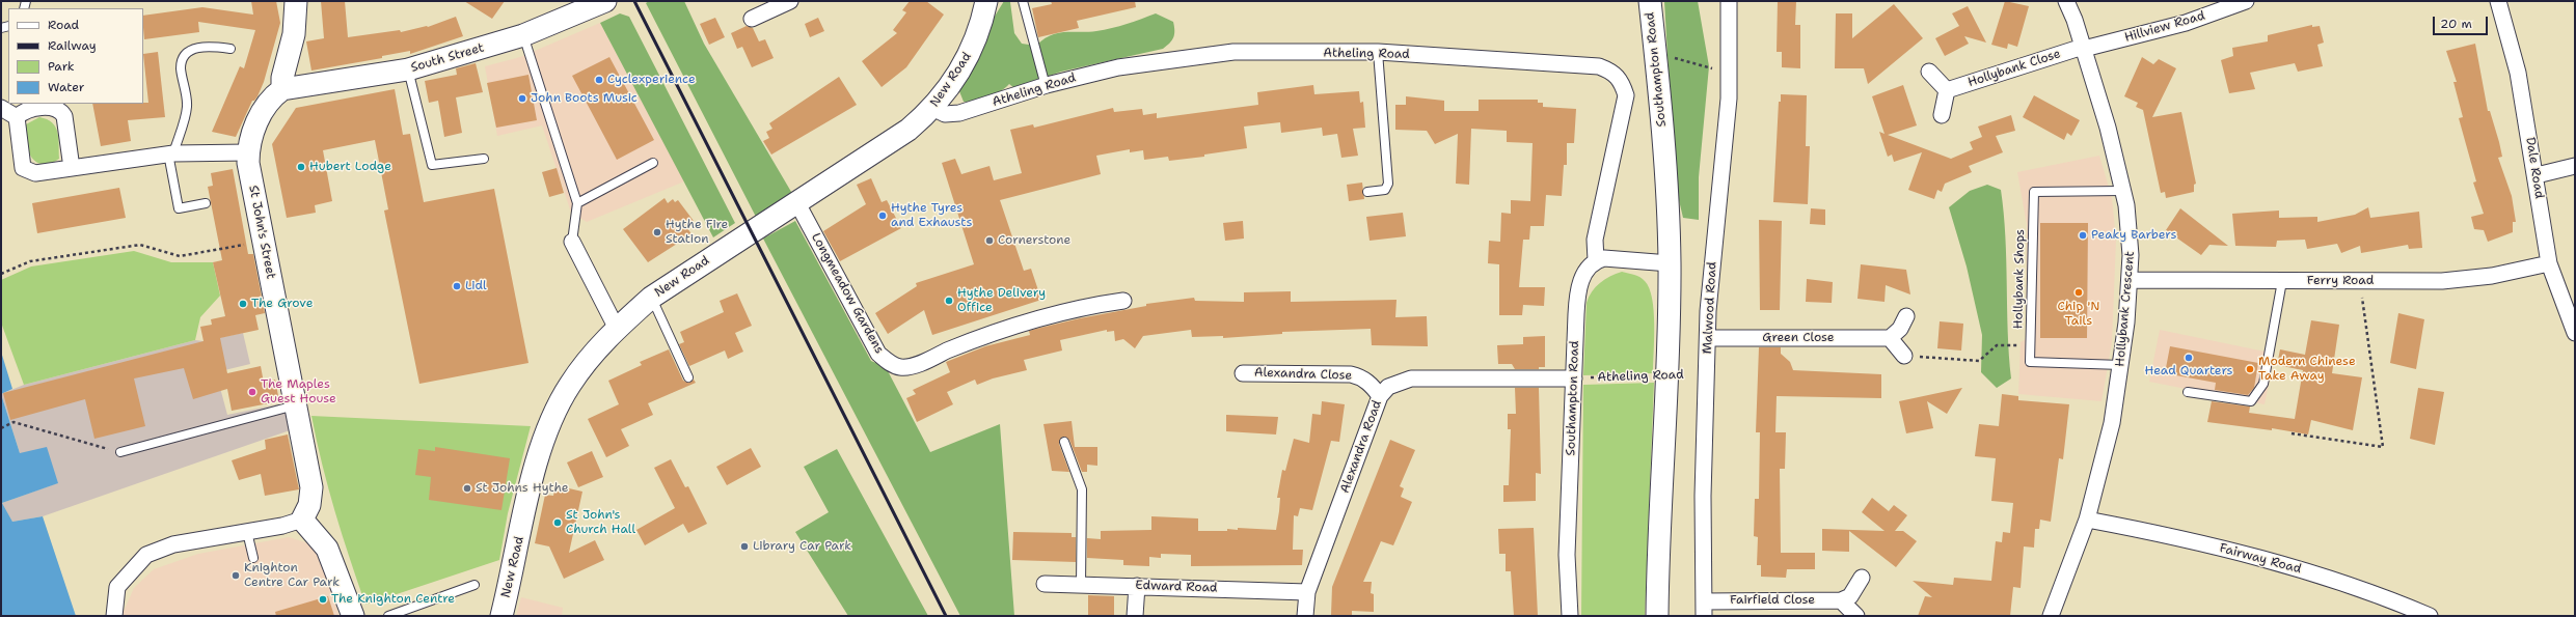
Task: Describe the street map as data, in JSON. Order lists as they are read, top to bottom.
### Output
{
  "streets": {
    "street": [
      "Hillview Road",
      "Atheling Road",
      "South Street",
      "Hollybank Close",
      "Southampton Road",
      "New Road",
      "Dale Road",
      "St John's Street",
      "Ferry Road",
      "Longmeadow Gardens",
      "Malwood Road",
      "Hollybank Crescent",
      "Green Close",
      "Alexandra Close",
      "Alexandra Road",
      "Fairway Road",
      "Edward Road",
      "Fairfield Close"
    ],
    "lane": ["Hollybank Shops"]
  },
  "crossings": [
    ["Hillview Road", "Hollybank Close"],
    ["Hillview Road", "Hollybank Crescent"],
    ["Atheling Road", "Southampton Road"],
    ["Atheling Road", "New Road"],
    ["Atheling Road", "Alexandra Road"],
    ["South Street", "St John's Street"],
    ["Hollybank Close", "Hollybank Crescent"],
    ["Southampton Road", "Alexandra Road"],
    ["New Road", "Longmeadow Gardens"],
    ["Dale Road", "Ferry Road"],
    ["Hollybank Shops", "Hollybank Crescent"],
    ["Ferry Road", "Hollybank Crescent"],
    ["Malwood Road", "Green Close"],
    ["Malwood Road", "Fairfield Close"],
    ["Hollybank Crescent", "Fairway Road"],
    ["Alexandra Close", "Alexandra Road"],
    ["Alexandra Road", "Edward Road"]
  ],
  "places": [
    "Cyclexperience",
    "John Boots Music",
    "Hubert Lodge",
    "Hythe Tyres and Exhausts",
    "Hythe Fire Station",
    "Peaky Barbers",
    "Cornerstone",
    "Lidl",
    "Chip 'N Tails",
    "Hythe Delivery Office",
    "The Grove",
    "Head Quarters",
    "Modern Chinese Take Away",
    "The Maples Guest House",
    "St Johns Hythe",
    "St John's Church Hall",
    "Library Car Park",
    "Knighton Centre Car Park",
    "The Knighton Centre"
  ],
  "legend": [
    "Road",
    "Railway",
    "Park",
    "Water"
  ],
  "scale_bar": "20 m"
}
